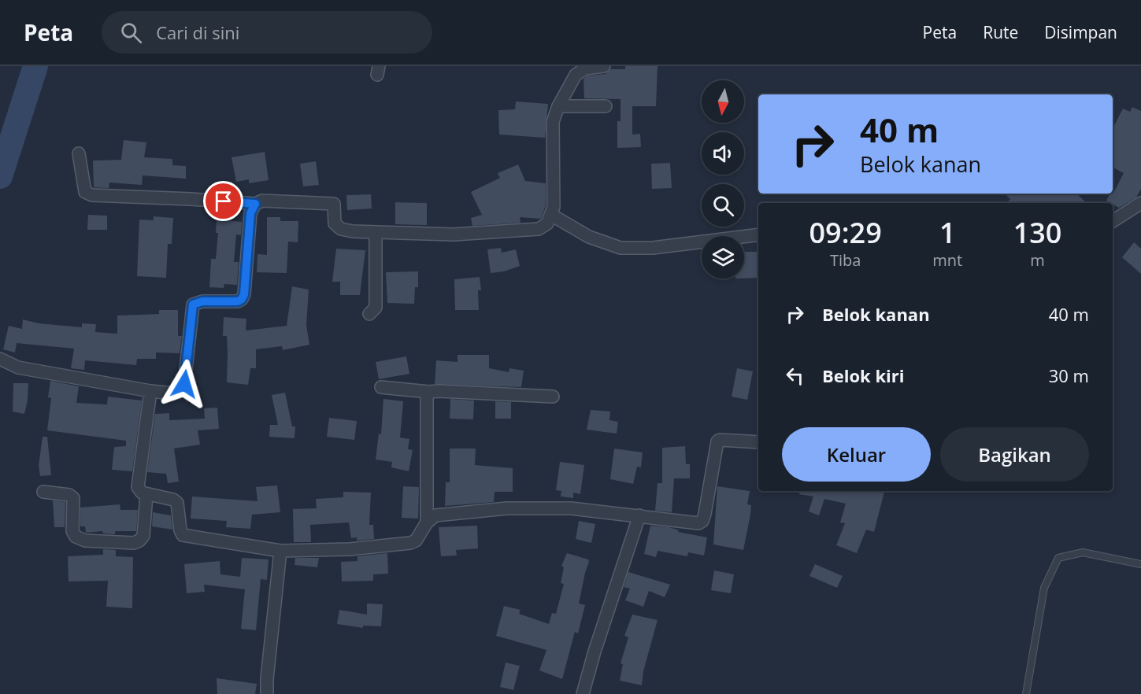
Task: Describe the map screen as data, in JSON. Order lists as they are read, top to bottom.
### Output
{
  "north": "bottom",
  "page": {
    "header": "Peta",
    "search": "Cari di sini",
    "nav": ["Peta", "Rute", "Disimpan"],
    "turn": ["40 m", "Belok kanan"],
    "eta": [
      "09:29",
      "Tiba",
      "1",
      "mnt",
      "130",
      "m"
    ],
    "list": [
      {
        "name": "Belok kanan",
        "value": "40 m"
      },
      {
        "name": "Belok kiri",
        "value": "30 m"
      }
    ],
    "buttons": ["Keluar", "Bagikan"]
  }
}
